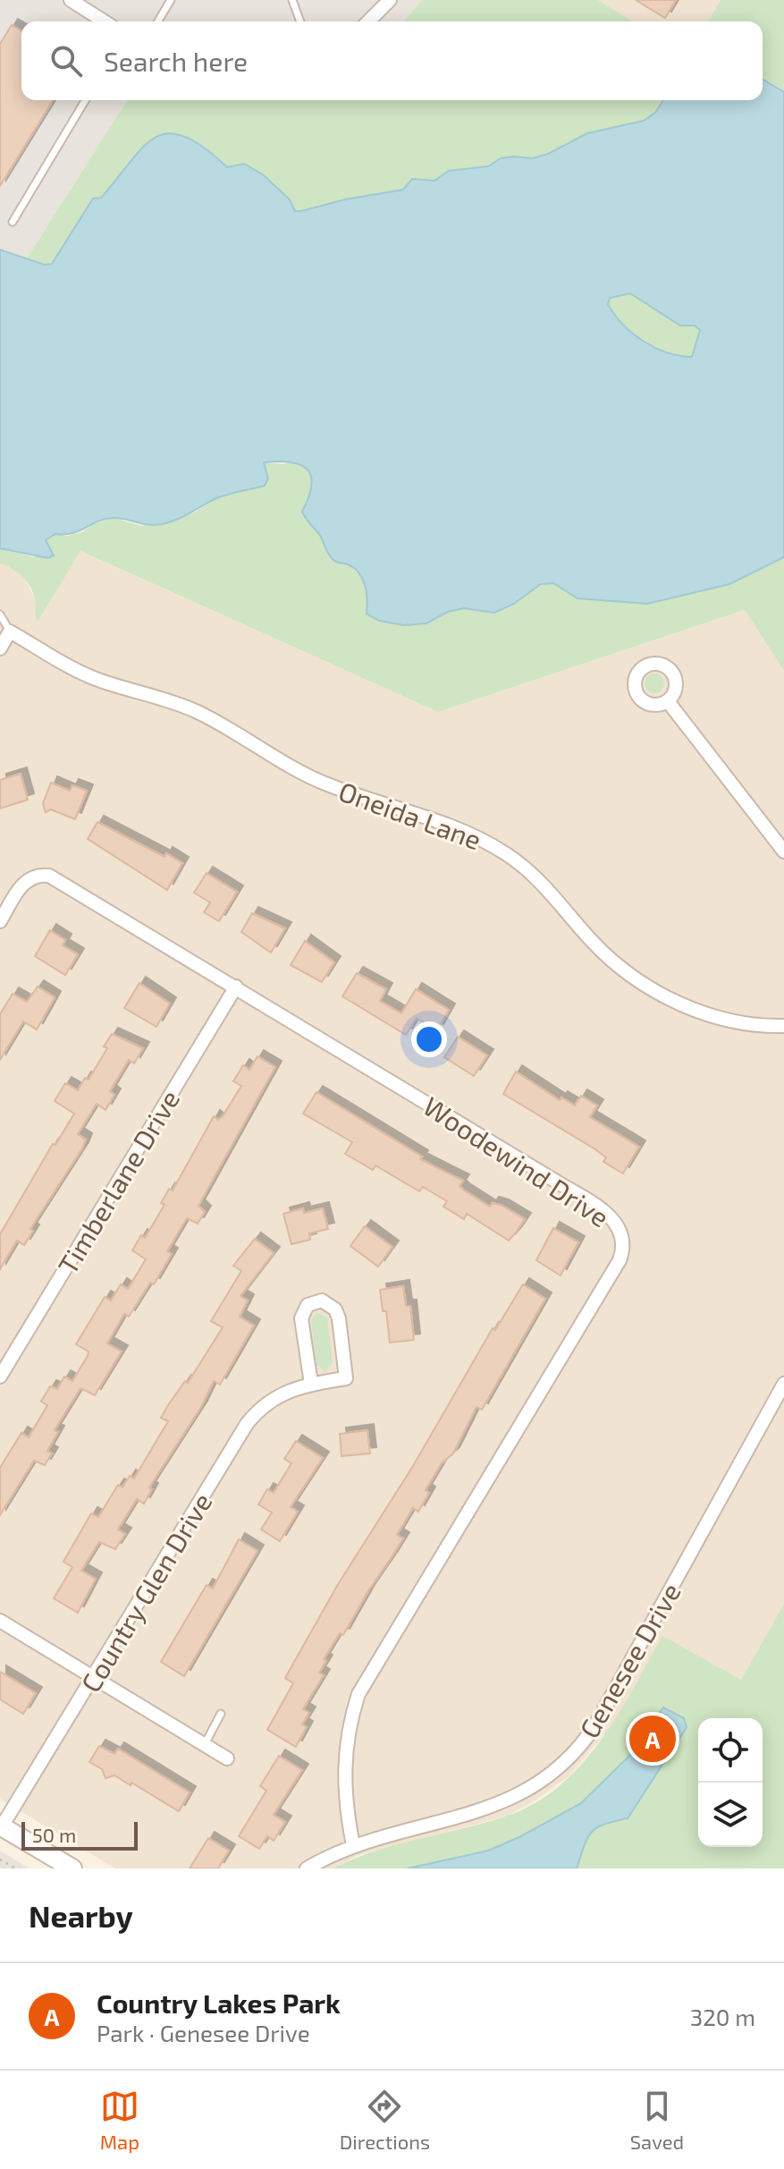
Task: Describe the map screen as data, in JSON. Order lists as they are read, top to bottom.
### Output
{
  "streets": {
    "street": [
      "Oneida Lane",
      "Woodewind Drive",
      "Timberlane Drive",
      "Country Glen Drive",
      "Genesee Drive"
    ]
  },
  "crossings": [
    ["Woodewind Drive", "Timberlane Drive"],
    ["Woodewind Drive", "Genesee Drive"]
  ],
  "scale_bar": "50 m",
  "page": {
    "search": "Search here",
    "pins": "A",
    "scale": "50 m",
    "heading": "Nearby",
    "list": [
      {
        "mark": "A",
        "name": "Country Lakes Park",
        "note": "Park · Genesee Drive",
        "value": "320 m"
      }
    ],
    "nav": ["Map", "Directions", "Saved"]
  }
}
